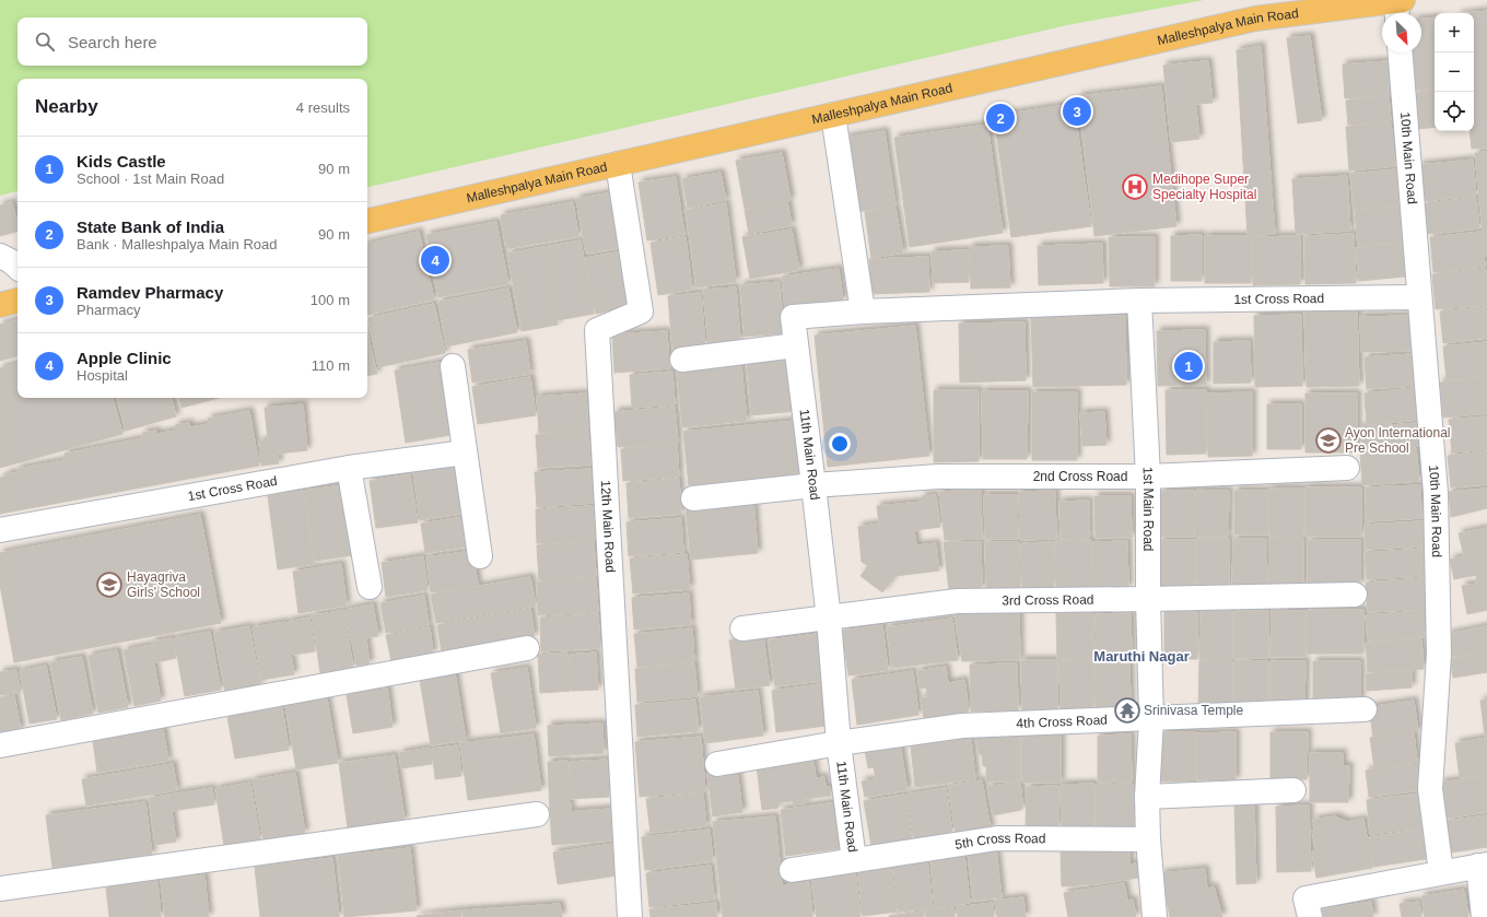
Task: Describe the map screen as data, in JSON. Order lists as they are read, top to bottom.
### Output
{
  "streets": {
    "main road": ["Malleshpalya Main Road"],
    "street": [
      "10th Main Road",
      "1st Cross Road",
      "11th Main Road",
      "2nd Cross Road",
      "1st Main Road",
      "12th Main Road",
      "3rd Cross Road",
      "4th Cross Road",
      "5th Cross Road"
    ]
  },
  "crossings": [
    ["Malleshpalya Main Road", "12th Main Road"],
    ["10th Main Road", "1st Cross Road"],
    ["1st Cross Road", "11th Main Road"],
    ["1st Cross Road", "1st Main Road"],
    ["11th Main Road", "2nd Cross Road"],
    ["11th Main Road", "3rd Cross Road"],
    ["11th Main Road", "4th Cross Road"],
    ["11th Main Road", "5th Cross Road"],
    ["2nd Cross Road", "1st Main Road"],
    ["1st Main Road", "3rd Cross Road"],
    ["1st Main Road", "4th Cross Road"],
    ["1st Main Road", "5th Cross Road"]
  ],
  "districts": ["Maruthi Nagar"],
  "places": {
    "hospital": ["Medihope Super Specialty Hospital"],
    "school or university": ["Ayon International Pre School", "Hayagriva Girls' School"],
    "temple": ["Srinivasa Temple"]
  },
  "north": "bottom right",
  "page": {
    "map_buttons": ["+", "−"],
    "search": "Search here",
    "heading": ["Nearby", "4 results"],
    "pins": [
      "3",
      "2",
      "4",
      "1"
    ],
    "list": [
      {
        "mark": "1",
        "name": "Kids Castle",
        "note": "School · 1st Main Road",
        "value": "90 m"
      },
      {
        "mark": "2",
        "name": "State Bank of India",
        "note": "Bank · Malleshpalya Main Road",
        "value": "90 m"
      },
      {
        "mark": "3",
        "name": "Ramdev Pharmacy",
        "note": "Pharmacy",
        "value": "100 m"
      },
      {
        "mark": "4",
        "name": "Apple Clinic",
        "note": "Hospital",
        "value": "110 m"
      }
    ]
  }
}
